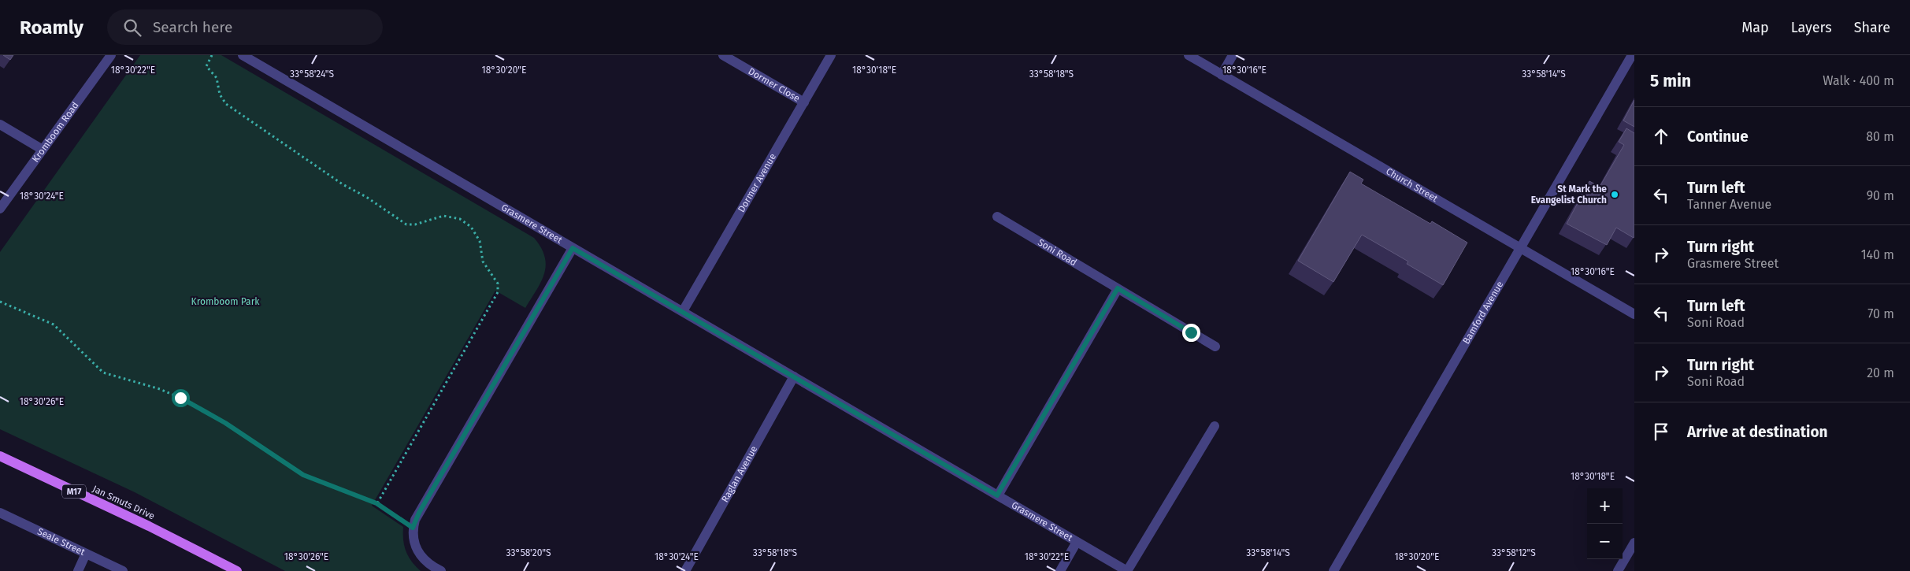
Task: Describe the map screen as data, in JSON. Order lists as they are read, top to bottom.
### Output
{
  "streets": {
    "main road": ["M17", "Jan Smuts Drive"],
    "street": [
      "Dormer Close",
      "Kromboom Road",
      "Dormer Avenue",
      "Church Street",
      "Grasmere Street",
      "Soni Road",
      "Bamford Avenue",
      "Raglan Avenue",
      "Seale Street"
    ]
  },
  "crossings": [
    ["Dormer Close", "Dormer Avenue"],
    ["Dormer Avenue", "Grasmere Street"],
    ["Church Street", "Bamford Avenue"],
    ["Grasmere Street", "Raglan Avenue"]
  ],
  "parks": ["Kromboom Park"],
  "places": ["St Mark the Evangelist Church"],
  "page": {
    "header": "Roamly",
    "search": "Search here",
    "nav": ["Map", "Layers", "Share"],
    "heading": ["5 min", "Walk · 400 m"],
    "list": [
      ["Continue", "80 m"],
      ["Turn left", "Tanner Avenue", "90 m"],
      ["Turn right", "Grasmere Street", "140 m"],
      ["Turn left", "Soni Road", "70 m"],
      ["Turn right", "Soni Road", "20 m"],
      "Arrive at destination"
    ],
    "map_buttons": ["+", "−"]
  },
  "coordinates": [
    "18°30'22\"E",
    "18°30'20\"E",
    "18°30'18\"E",
    "18°30'16\"E",
    "33°58'24\"S",
    "33°58'18\"S",
    "33°58'14\"S",
    "18°30'24\"E",
    "18°30'26\"E",
    "33°58'20\"S",
    "33°58'12\"S"
  ]
}
